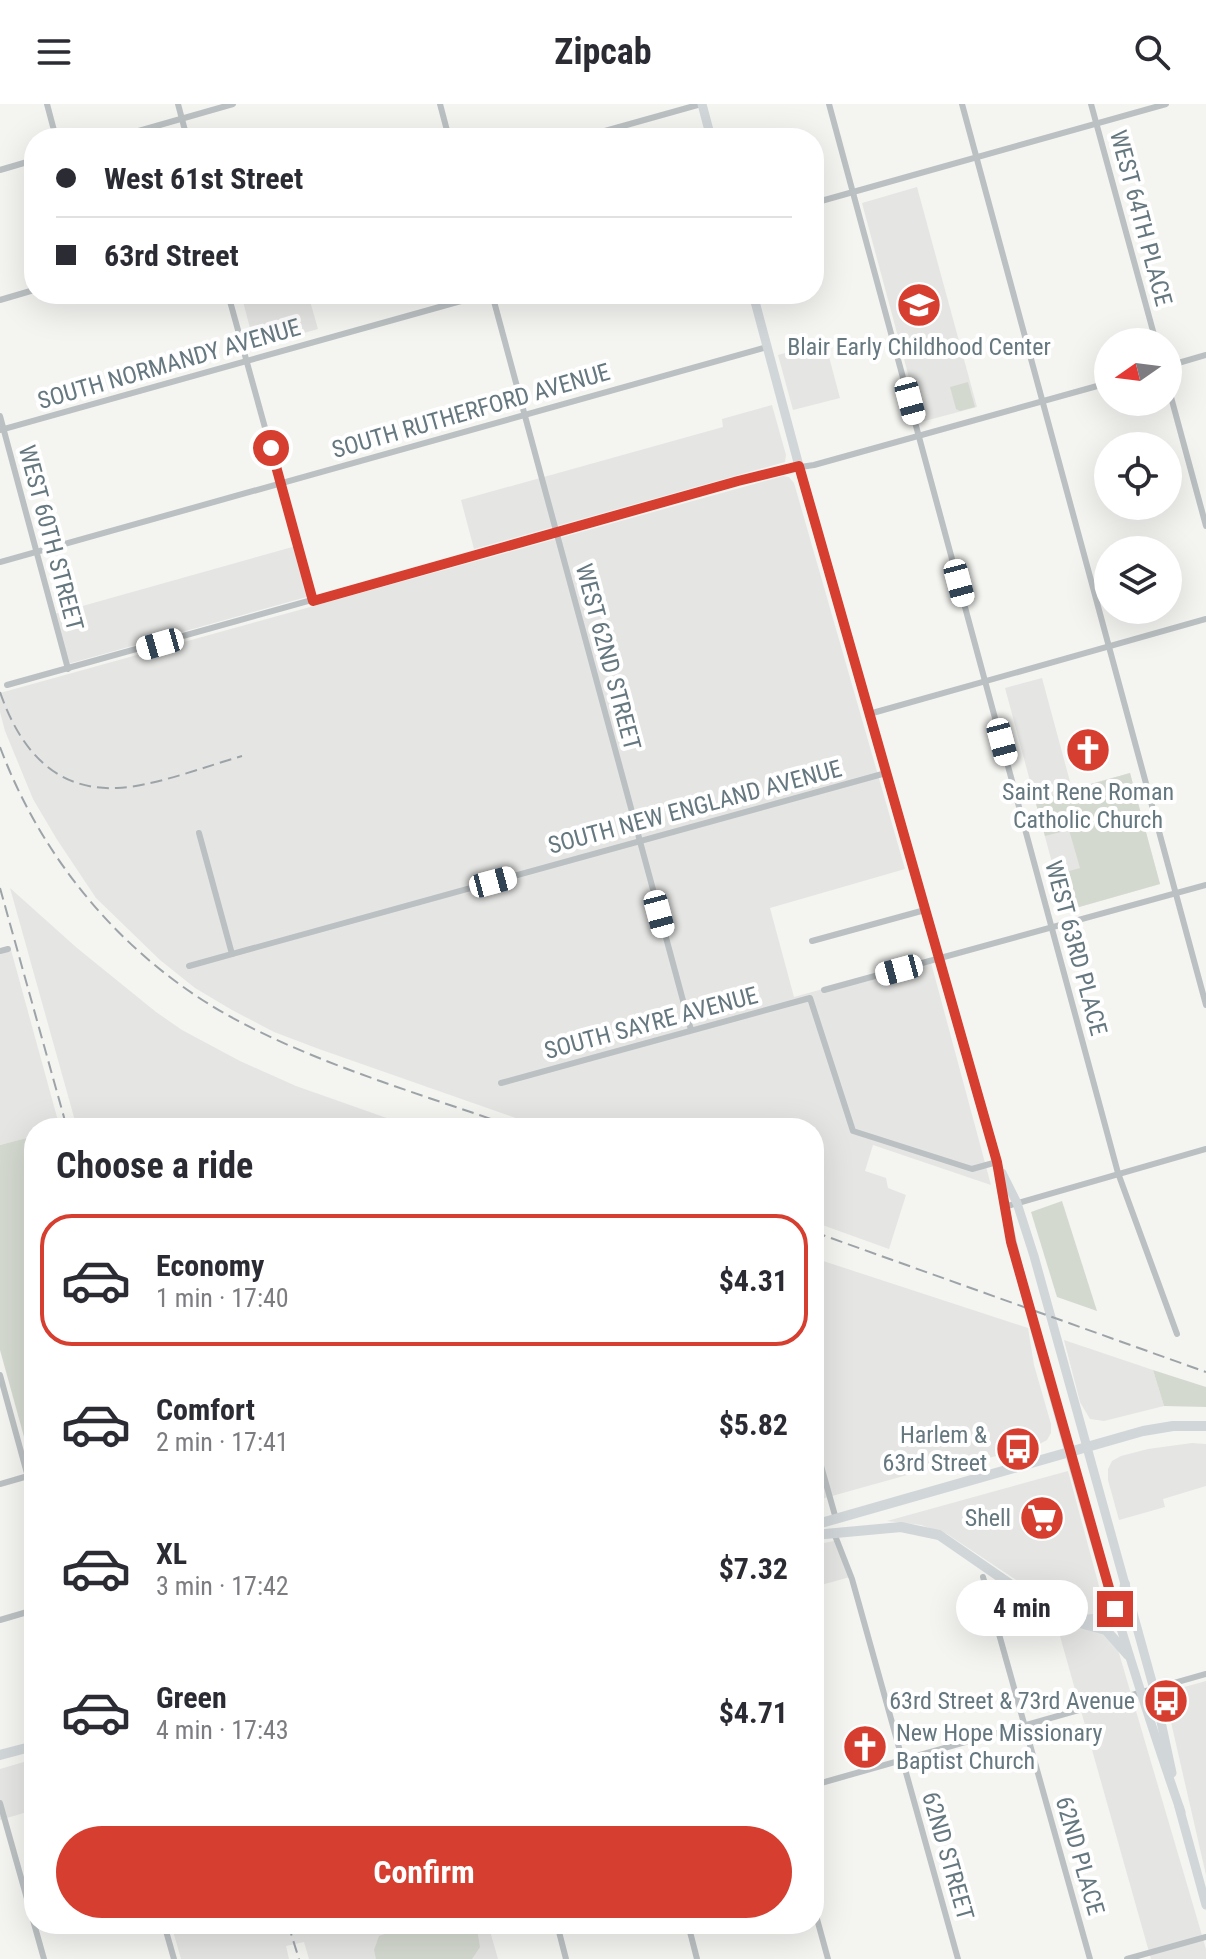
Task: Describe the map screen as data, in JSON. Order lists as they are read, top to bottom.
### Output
{
  "streets": {
    "street": [
      "WEST 64TH PLACE",
      "SOUTH NORMANDY AVENUE",
      "SOUTH RUTHERFORD AVENUE",
      "WEST 60TH STREET",
      "WEST 62ND STREET",
      "SOUTH NEW ENGLAND AVENUE",
      "WEST 63RD PLACE",
      "SOUTH SAYRE AVENUE",
      "62ND STREET",
      "62ND PLACE"
    ]
  },
  "crossings": [
    ["SOUTH NORMANDY AVENUE", "WEST 60TH STREET"],
    ["SOUTH RUTHERFORD AVENUE", "WEST 60TH STREET"],
    ["SOUTH RUTHERFORD AVENUE", "WEST 62ND STREET"],
    ["WEST 62ND STREET", "SOUTH NEW ENGLAND AVENUE"],
    ["WEST 62ND STREET", "SOUTH SAYRE AVENUE"]
  ],
  "places": {
    "school or university": ["Blair Early Childhood Center"],
    "church": ["Saint Rene Roman Catholic Church", "New Hope Missionary Baptist Church"],
    "bus stop": ["Harlem & 63rd Street", "63rd Street & 73rd Avenue"],
    "supermarket": ["Shell"]
  },
  "north": "left",
  "page": {
    "header": "Zipcab",
    "banner": ["West 61st Street", "63rd Street"],
    "heading": "Choose a ride",
    "list": [
      {
        "name": "Economy",
        "note": "1 min · 17:40",
        "value": "$4.31"
      },
      {
        "name": "Comfort",
        "note": "2 min · 17:41",
        "value": "$5.82"
      },
      {
        "name": "XL",
        "note": "3 min · 17:42",
        "value": "$7.32"
      },
      {
        "name": "Green",
        "note": "4 min · 17:43",
        "value": "$4.71"
      }
    ],
    "bubble": "4 min",
    "buttons": "Confirm"
  }
}
